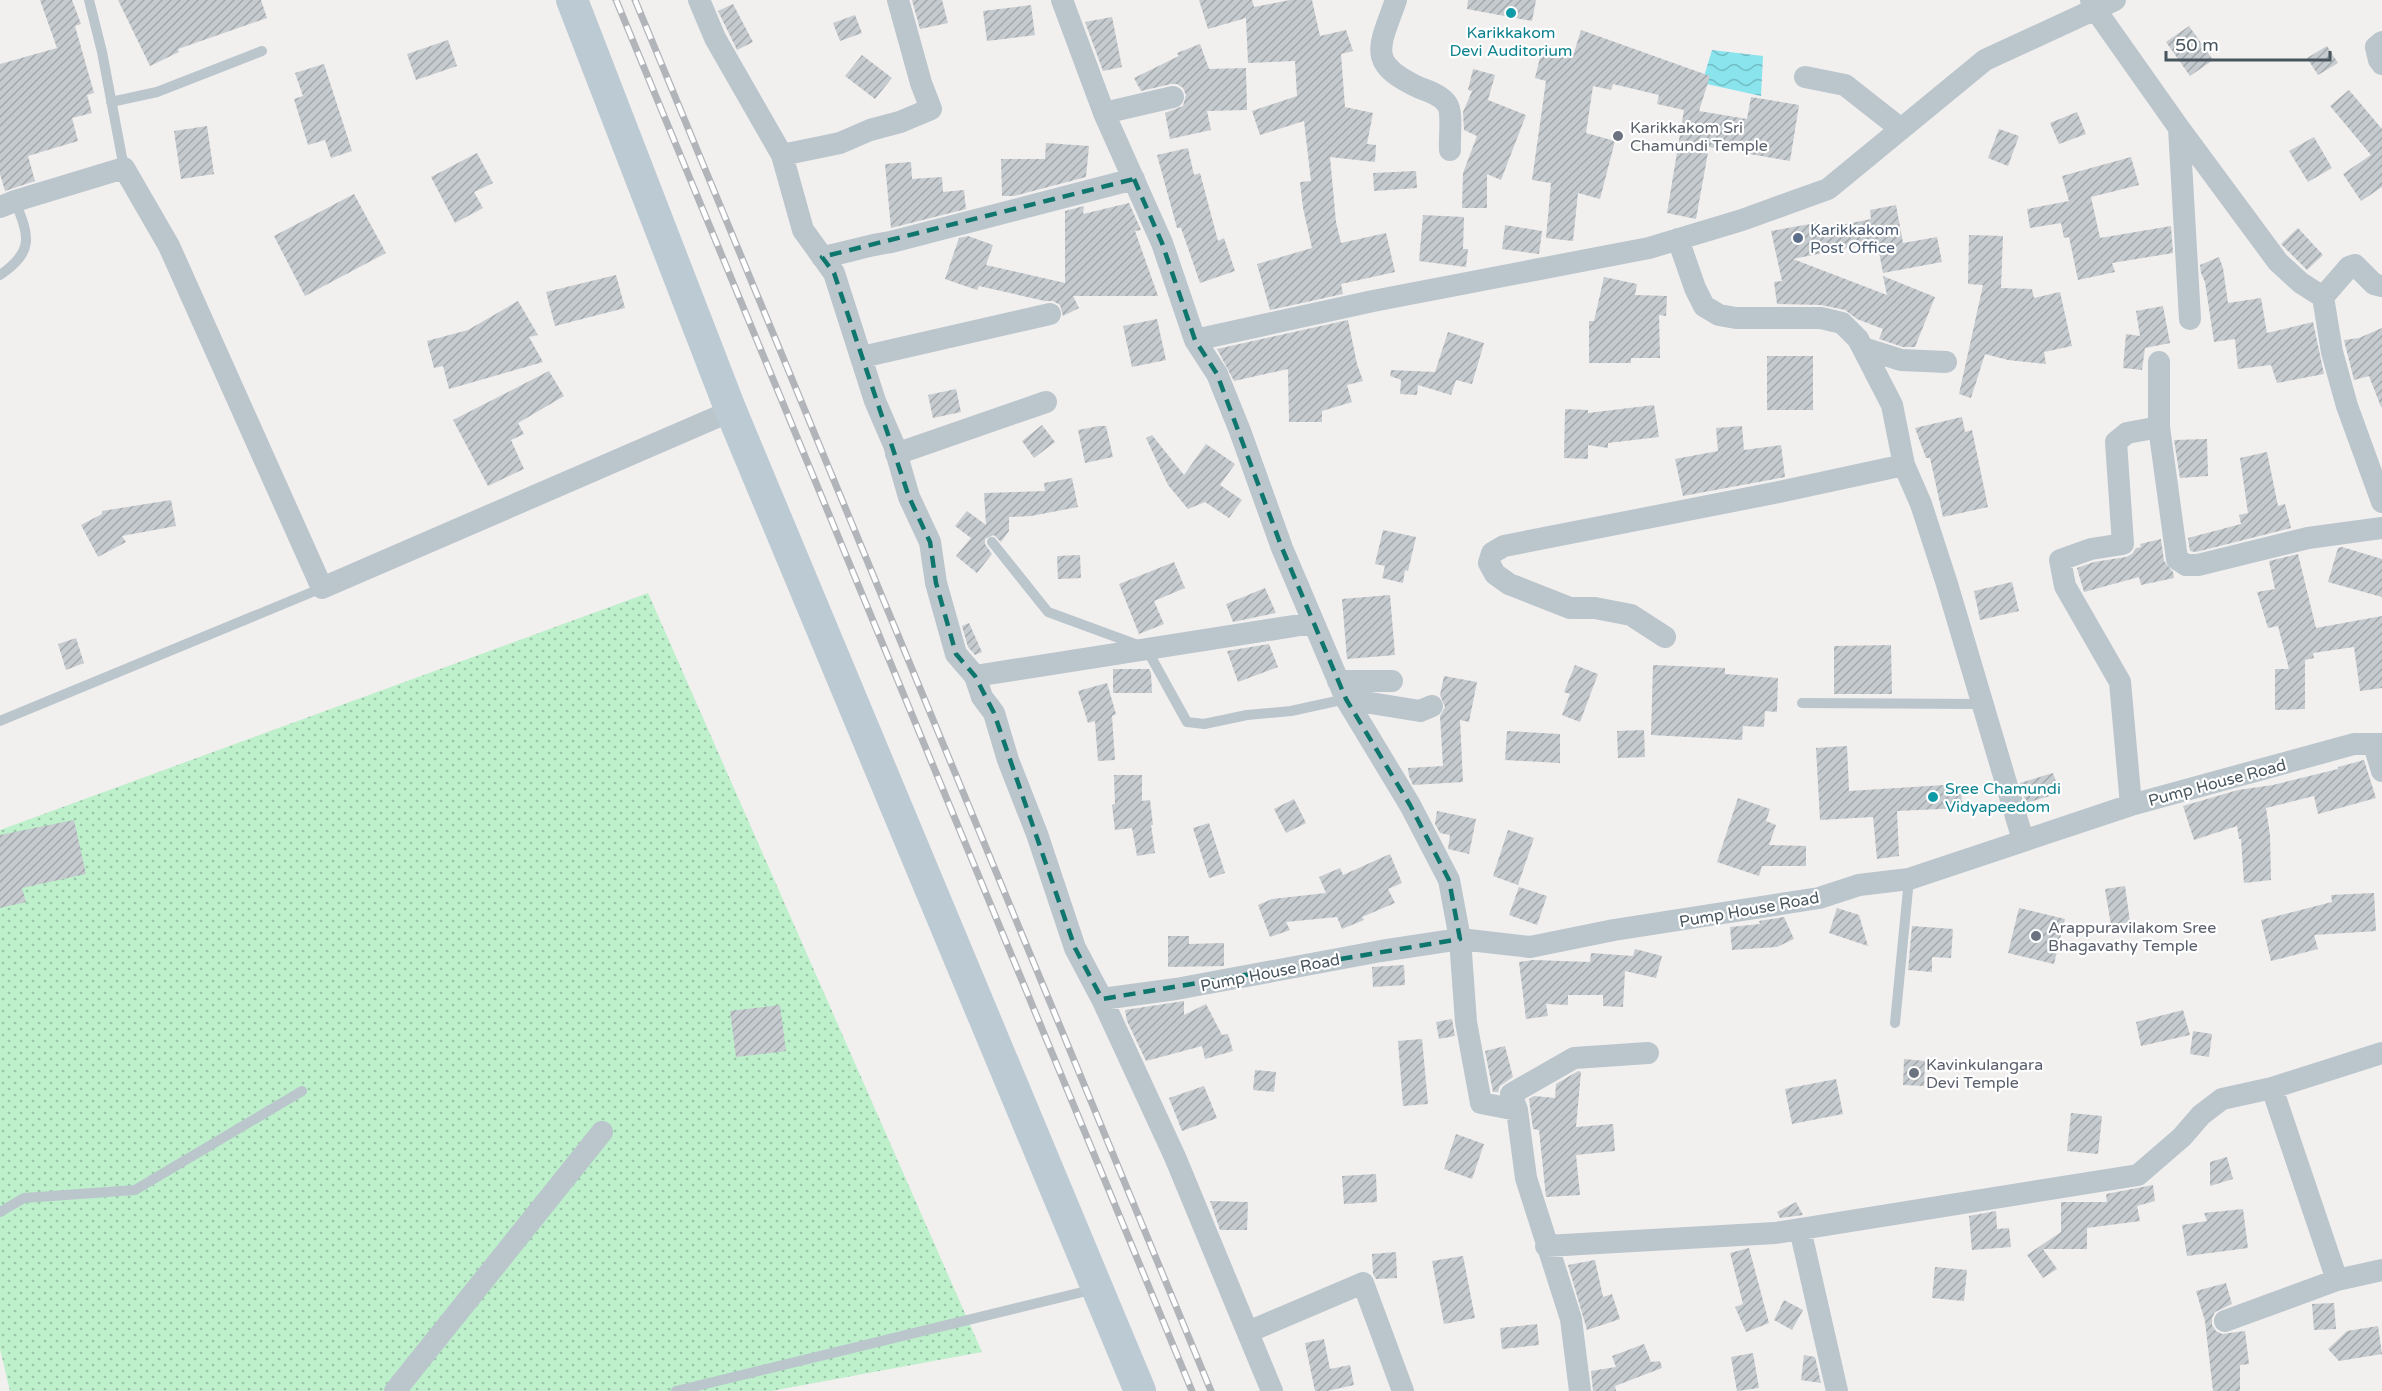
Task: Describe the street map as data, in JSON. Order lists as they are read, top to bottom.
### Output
{
  "streets": {
    "street": ["Pump House Road"]
  },
  "places": [
    "Karikkakom Devi Auditorium",
    "Karikkakom Sri Chamundi Temple",
    "Karikkakom Post Office",
    "Sree Chamundi Vidyapeedom",
    "Arappuravilakom Sree Bhagavathy Temple",
    "Kavinkulangara Devi Temple"
  ],
  "scale_bar": "50 m"
}
